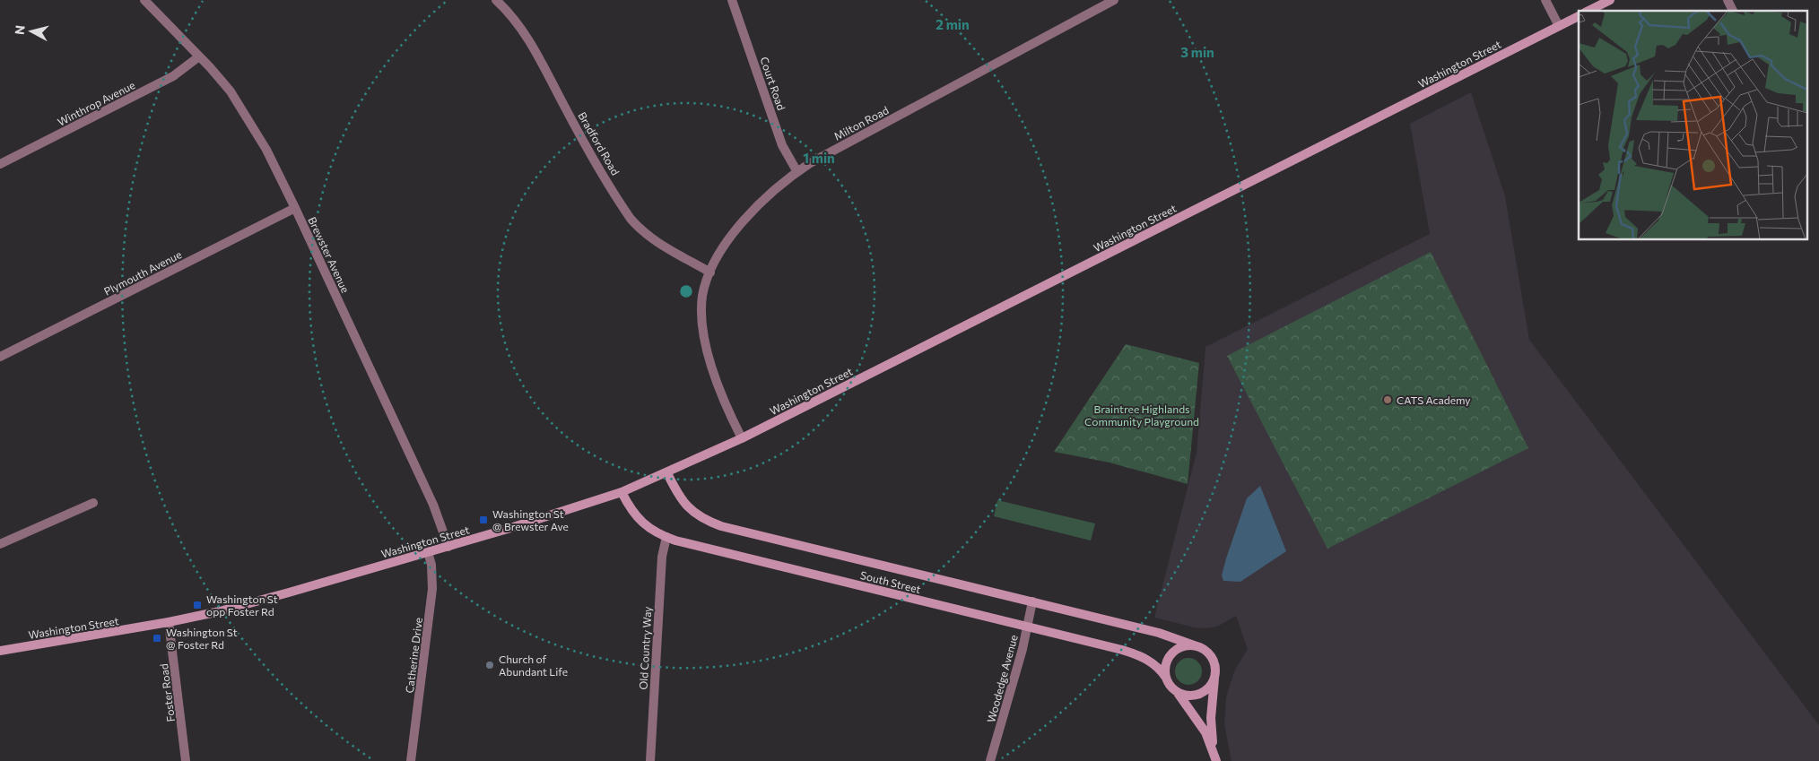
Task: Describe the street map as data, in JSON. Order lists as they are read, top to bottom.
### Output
{
  "streets": {
    "main road": ["Washington Street", "South Street"],
    "street": [
      "Court Road",
      "Winthrop Avenue",
      "Milton Road",
      "Bradford Road",
      "Brewster Avenue",
      "Plymouth Avenue",
      "Old Country Way",
      "Catherine Drive",
      "Woodedge Avenue",
      "Foster Road"
    ]
  },
  "crossings": [
    ["Washington Street", "Milton Road"],
    ["Washington Street", "Brewster Avenue"],
    ["Washington Street", "South Street"],
    ["Washington Street", "Catherine Drive"],
    ["Washington Street", "Foster Road"],
    ["Court Road", "Milton Road"],
    ["Winthrop Avenue", "Brewster Avenue"],
    ["Milton Road", "Bradford Road"],
    ["Brewster Avenue", "Plymouth Avenue"],
    ["South Street", "Old Country Way"],
    ["South Street", "Woodedge Avenue"]
  ],
  "parks": ["Braintree Highlands Community Playground"],
  "places": {
    "other": ["CATS Academy", "Church of Abundant Life"],
    "transit": ["Washington St @ Brewster Ave", "Washington St opp Foster Rd", "Washington St @ Foster Rd"]
  },
  "north": "left",
  "rings": ["2 min", "3 min", "1 min"]
}
